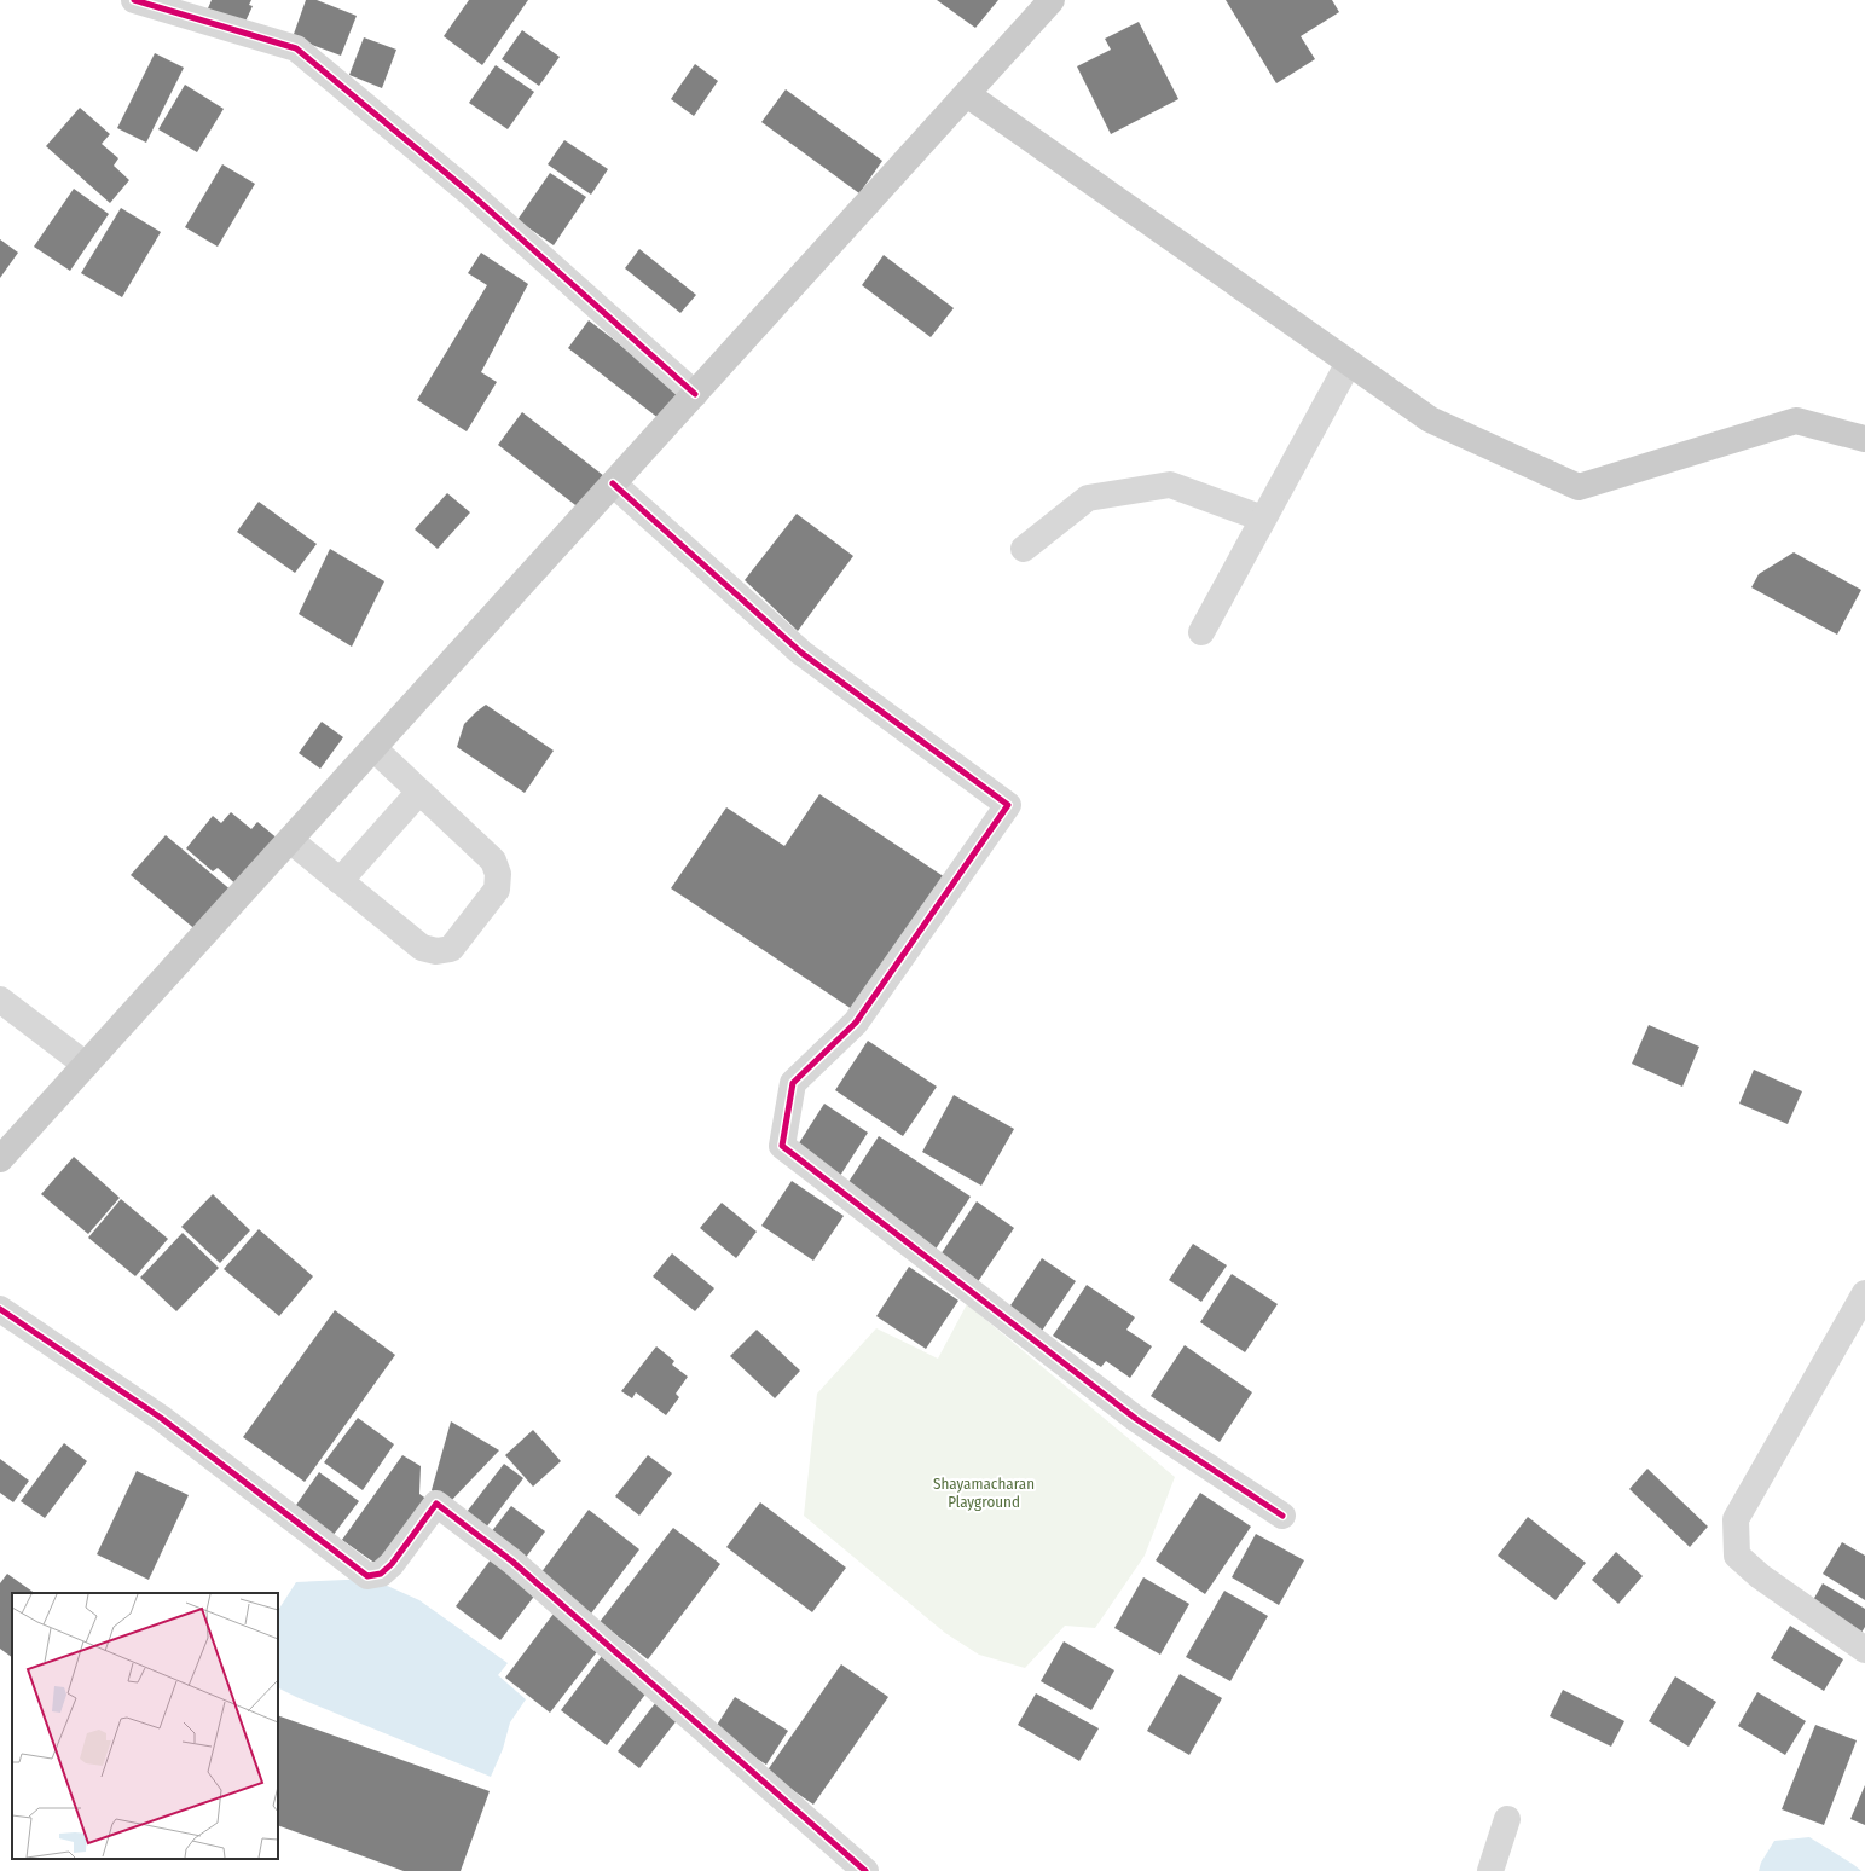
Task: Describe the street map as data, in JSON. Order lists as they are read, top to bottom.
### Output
{
  "parks": ["Shayamacharan Playground"]
}
